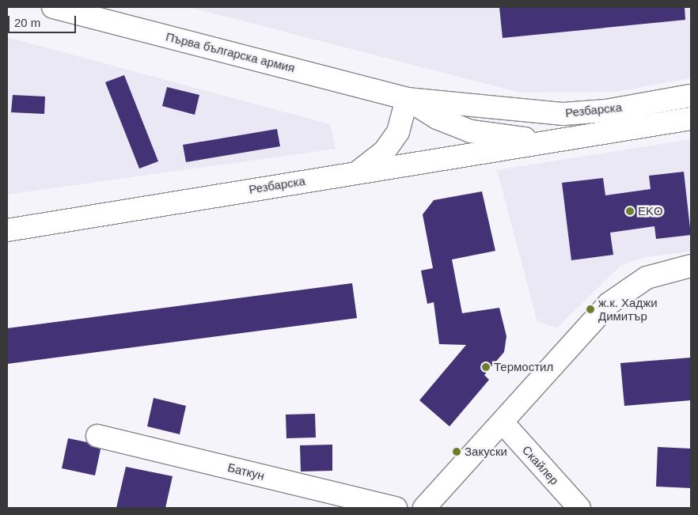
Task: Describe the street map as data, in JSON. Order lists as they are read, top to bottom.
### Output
{
  "streets": {
    "street": [
      "Първа българска армия",
      "Резбарска",
      "Скайлер",
      "Баткун"
    ]
  },
  "crossings": [
    ["Първа българска армия", "Резбарска"]
  ],
  "places": [
    "EKO",
    "ж.к. Хаджи Димитър",
    "Термостил",
    "Закуски"
  ],
  "scale_bar": "20 m"
}
